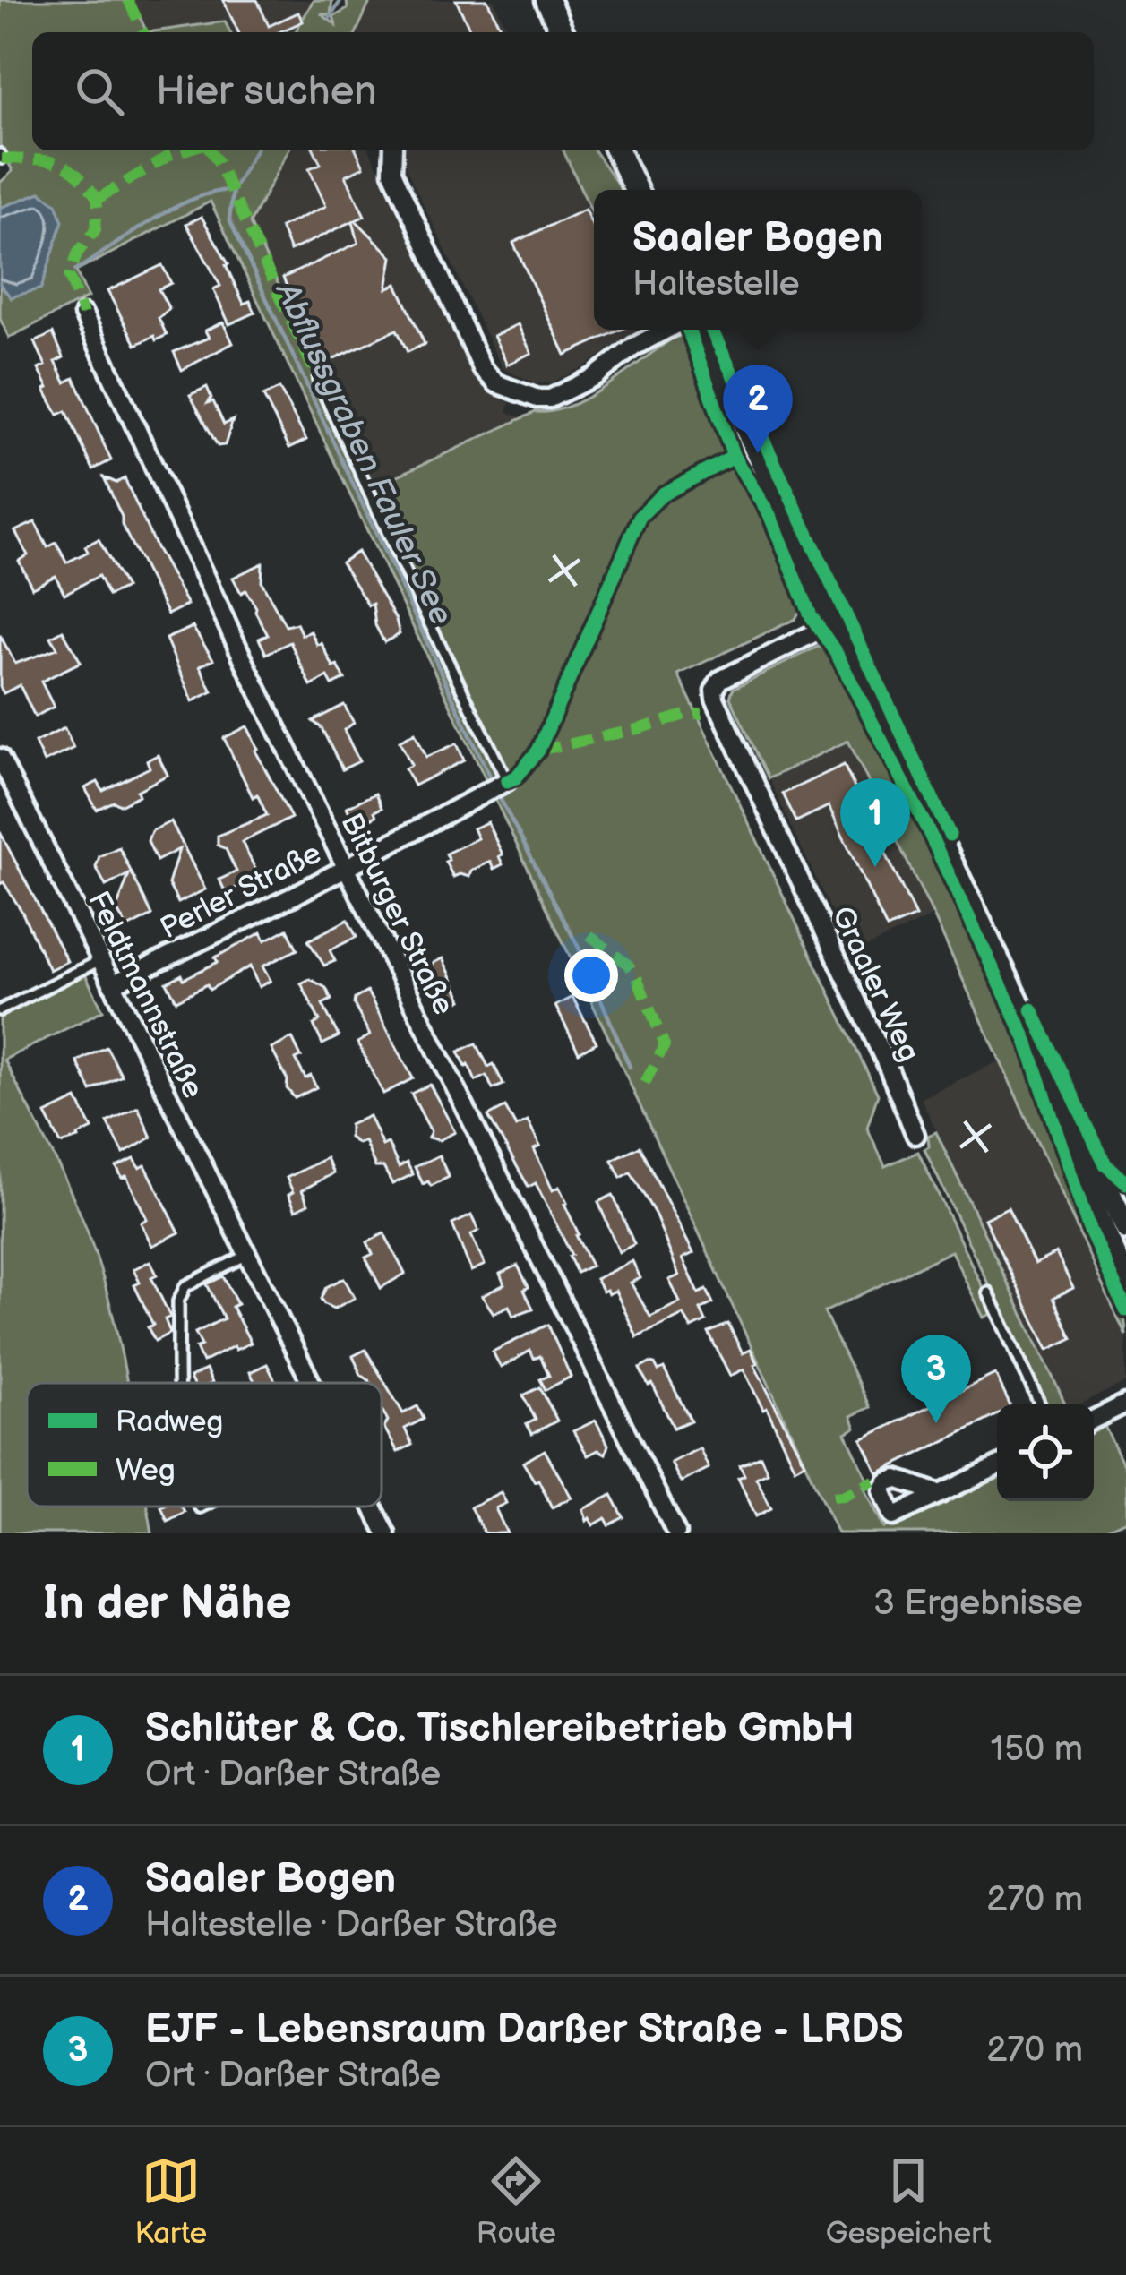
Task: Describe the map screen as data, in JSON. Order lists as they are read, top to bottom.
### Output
{
  "streets": {
    "street": [
      "Perler Straße",
      "Bitburger Straße",
      "Graaler Weg",
      "Feldtmannstraße"
    ]
  },
  "crossings": [
    ["Perler Straße", "Bitburger Straße"],
    ["Perler Straße", "Feldtmannstraße"]
  ],
  "water": ["Abflussgraben Fauler See"],
  "legend": ["Radweg", "Weg"],
  "page": {
    "search": "Hier suchen",
    "popup": ["Saaler Bogen", "Haltestelle"],
    "pins": ["2", "1", "3"],
    "heading": ["In der Nähe", "3 Ergebnisse"],
    "list": [
      {
        "mark": "1",
        "name": "Schlüter & Co. Tischlereibetrieb GmbH",
        "note": "Ort · Darßer Straße",
        "value": "150 m"
      },
      {
        "mark": "2",
        "name": "Saaler Bogen",
        "note": "Haltestelle · Darßer Straße",
        "value": "270 m"
      },
      {
        "mark": "3",
        "name": "EJF - Lebensraum Darßer Straße - LRDS",
        "note": "Ort · Darßer Straße",
        "value": "270 m"
      }
    ],
    "nav": ["Karte", "Route", "Gespeichert"]
  }
}
